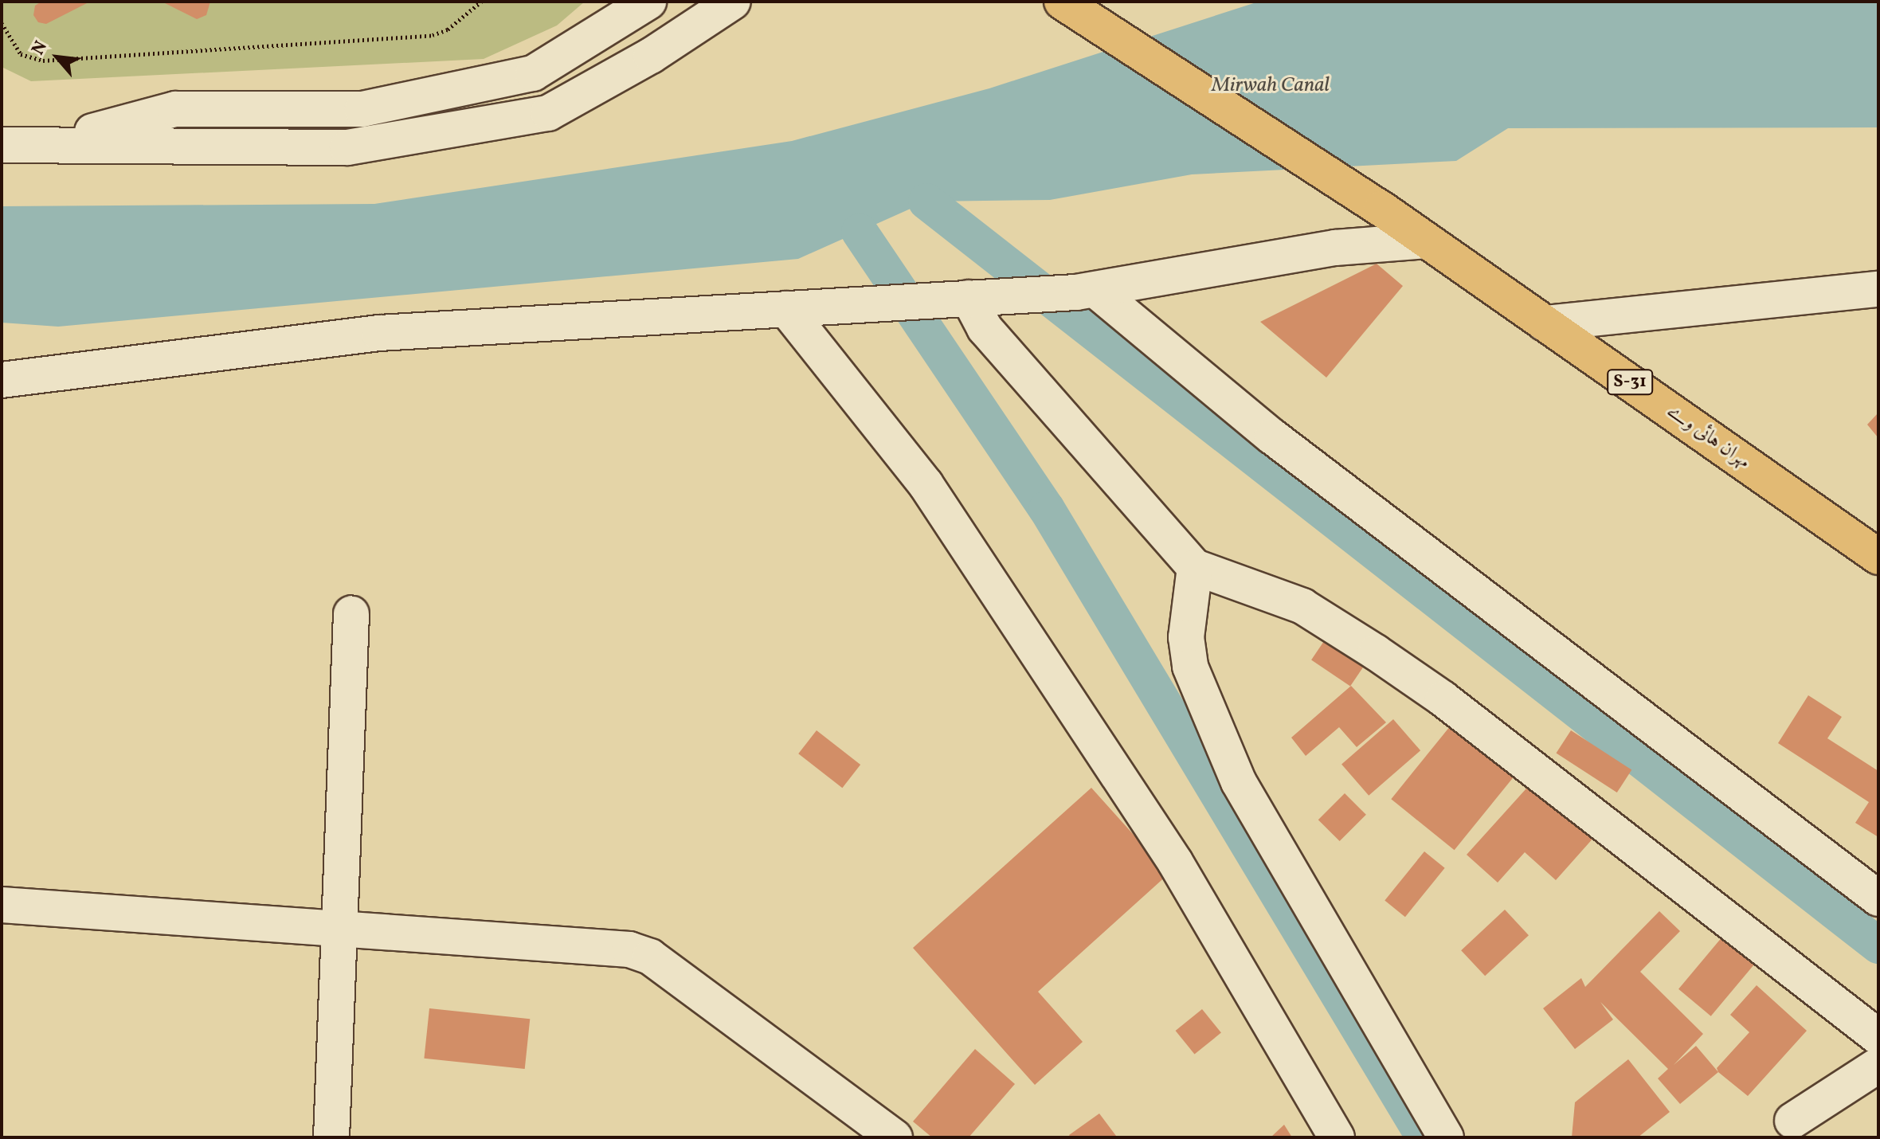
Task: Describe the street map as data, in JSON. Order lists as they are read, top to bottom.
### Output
{
  "streets": {
    "main road": ["S-31", "مہران ہائی وے"]
  },
  "water": ["Mirwah Canal"],
  "north": "top left"
}
